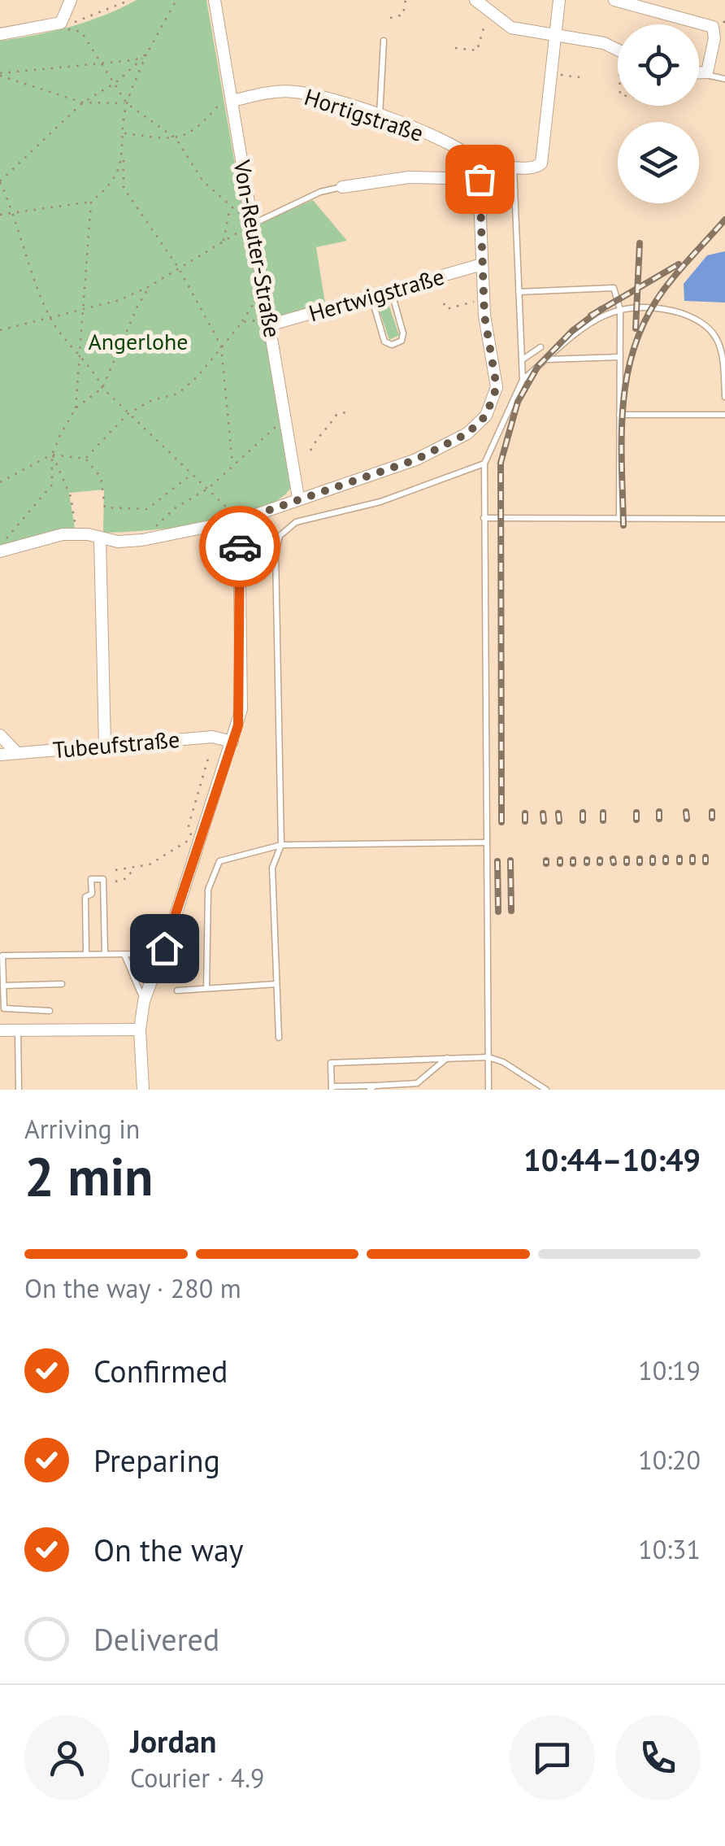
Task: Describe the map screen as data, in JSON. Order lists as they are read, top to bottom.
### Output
{
  "streets": {
    "street": [
      "Hortigstraße",
      "Von-Reuter-Straße",
      "Hertwigstraße",
      "Tubeufstraße"
    ]
  },
  "crossings": [
    ["Hortigstraße", "Von-Reuter-Straße"],
    ["Von-Reuter-Straße", "Hertwigstraße"]
  ],
  "parks": ["Angerlohe"],
  "page": {
    "heading": ["2 min", "Arriving in", "10:44–10:49"],
    "panel": ["Jordan", "Courier · 4.9"],
    "bar": "On the way · 280 m",
    "list": [
      ["Confirmed", "10:19"],
      ["Preparing", "10:20"],
      ["On the way", "10:31"],
      "Delivered"
    ]
  }
}
